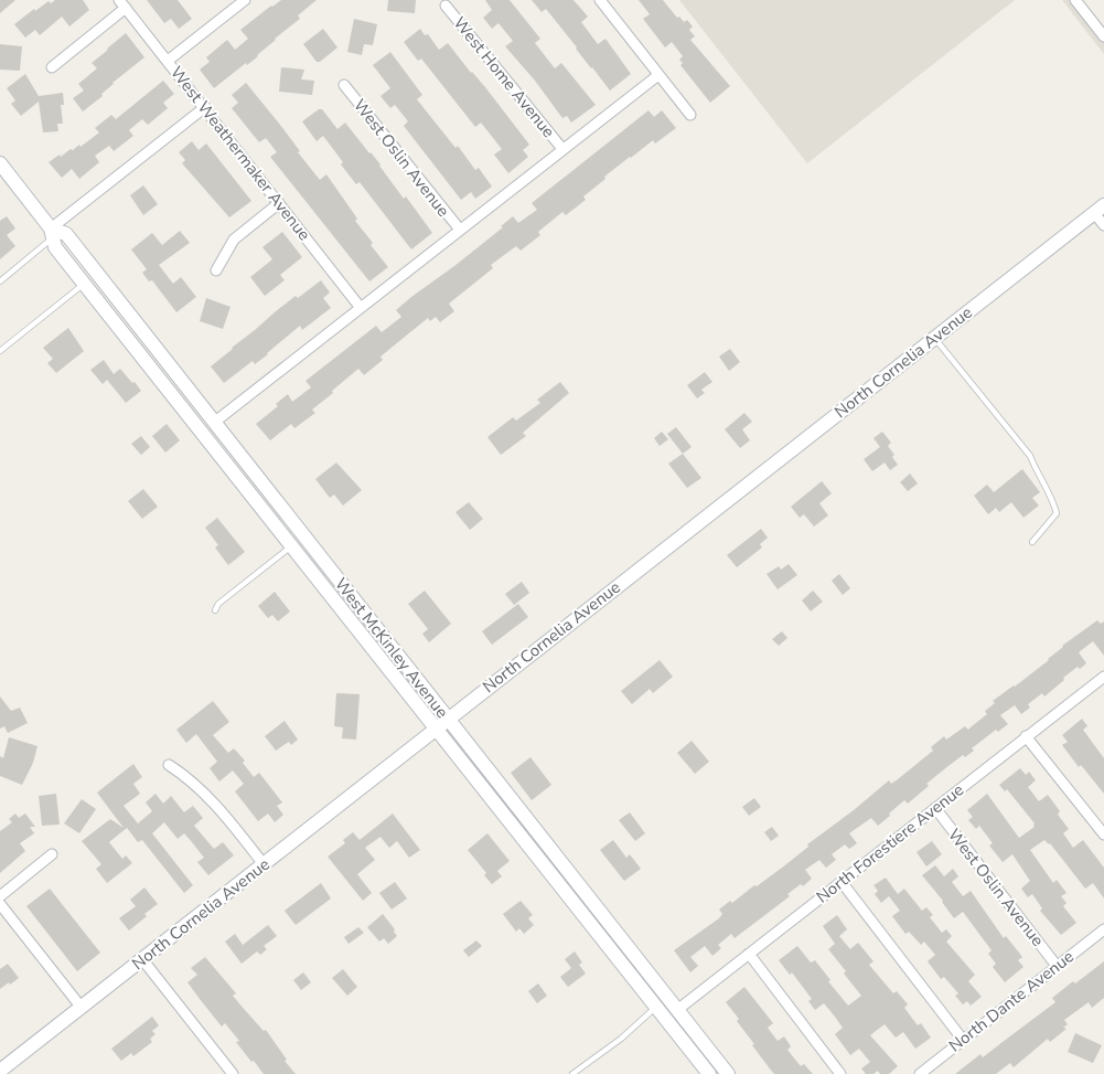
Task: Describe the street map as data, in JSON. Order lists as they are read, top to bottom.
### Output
{
  "streets": {
    "main road": ["North Cornelia Avenue", "West McKinley Avenue"],
    "street": [
      "West Home Avenue",
      "West Weathermaker Avenue",
      "West Oslin Avenue",
      "North Forestiere Avenue",
      "North Dante Avenue"
    ]
  },
  "crossings": [
    ["West Oslin Avenue", "North Forestiere Avenue"],
    ["West Oslin Avenue", "North Dante Avenue"],
    ["North Cornelia Avenue", "West McKinley Avenue"],
    ["West McKinley Avenue", "North Forestiere Avenue"]
  ]
}
